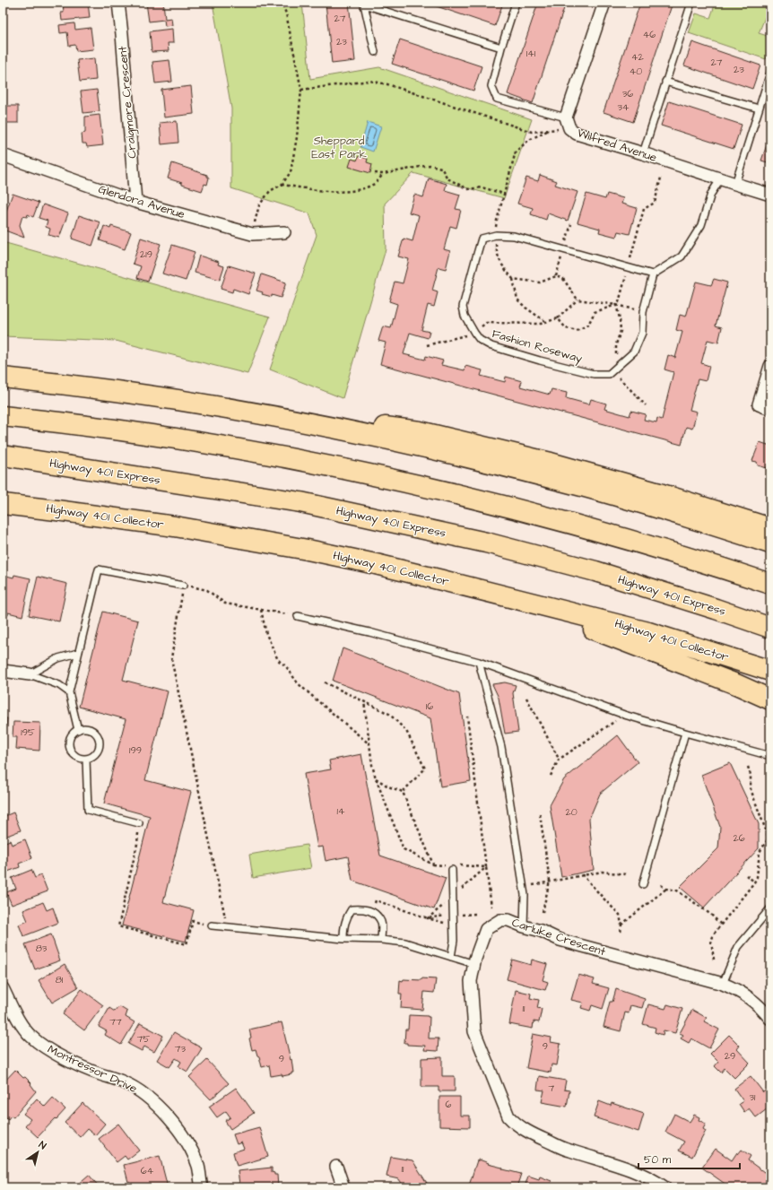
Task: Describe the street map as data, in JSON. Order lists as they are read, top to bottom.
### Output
{
  "streets": {
    "highway": ["Highway 401 Express", "Highway 401 Collector"],
    "street": [
      "Craigmore Crescent",
      "Wilfred Avenue",
      "Glendora Avenue",
      "Carluke Crescent",
      "Montressor Drive"
    ],
    "lane": ["Fashion Roseway"]
  },
  "crossings": [
    ["Craigmore Crescent", "Glendora Avenue"]
  ],
  "parks": ["Sheppard East Park"],
  "house_numbers": [
    "27",
    "46",
    "23",
    "141",
    "42",
    "27",
    "23",
    "40",
    "36",
    "34",
    "219",
    "16",
    "195",
    "199",
    "14",
    "20",
    "26",
    "83",
    "81",
    "11",
    "77",
    "75",
    "9",
    "73",
    "29",
    "9",
    "7",
    "31",
    "6",
    "11",
    "64"
  ],
  "scale_bar": "50 m",
  "north": "top right"
}
